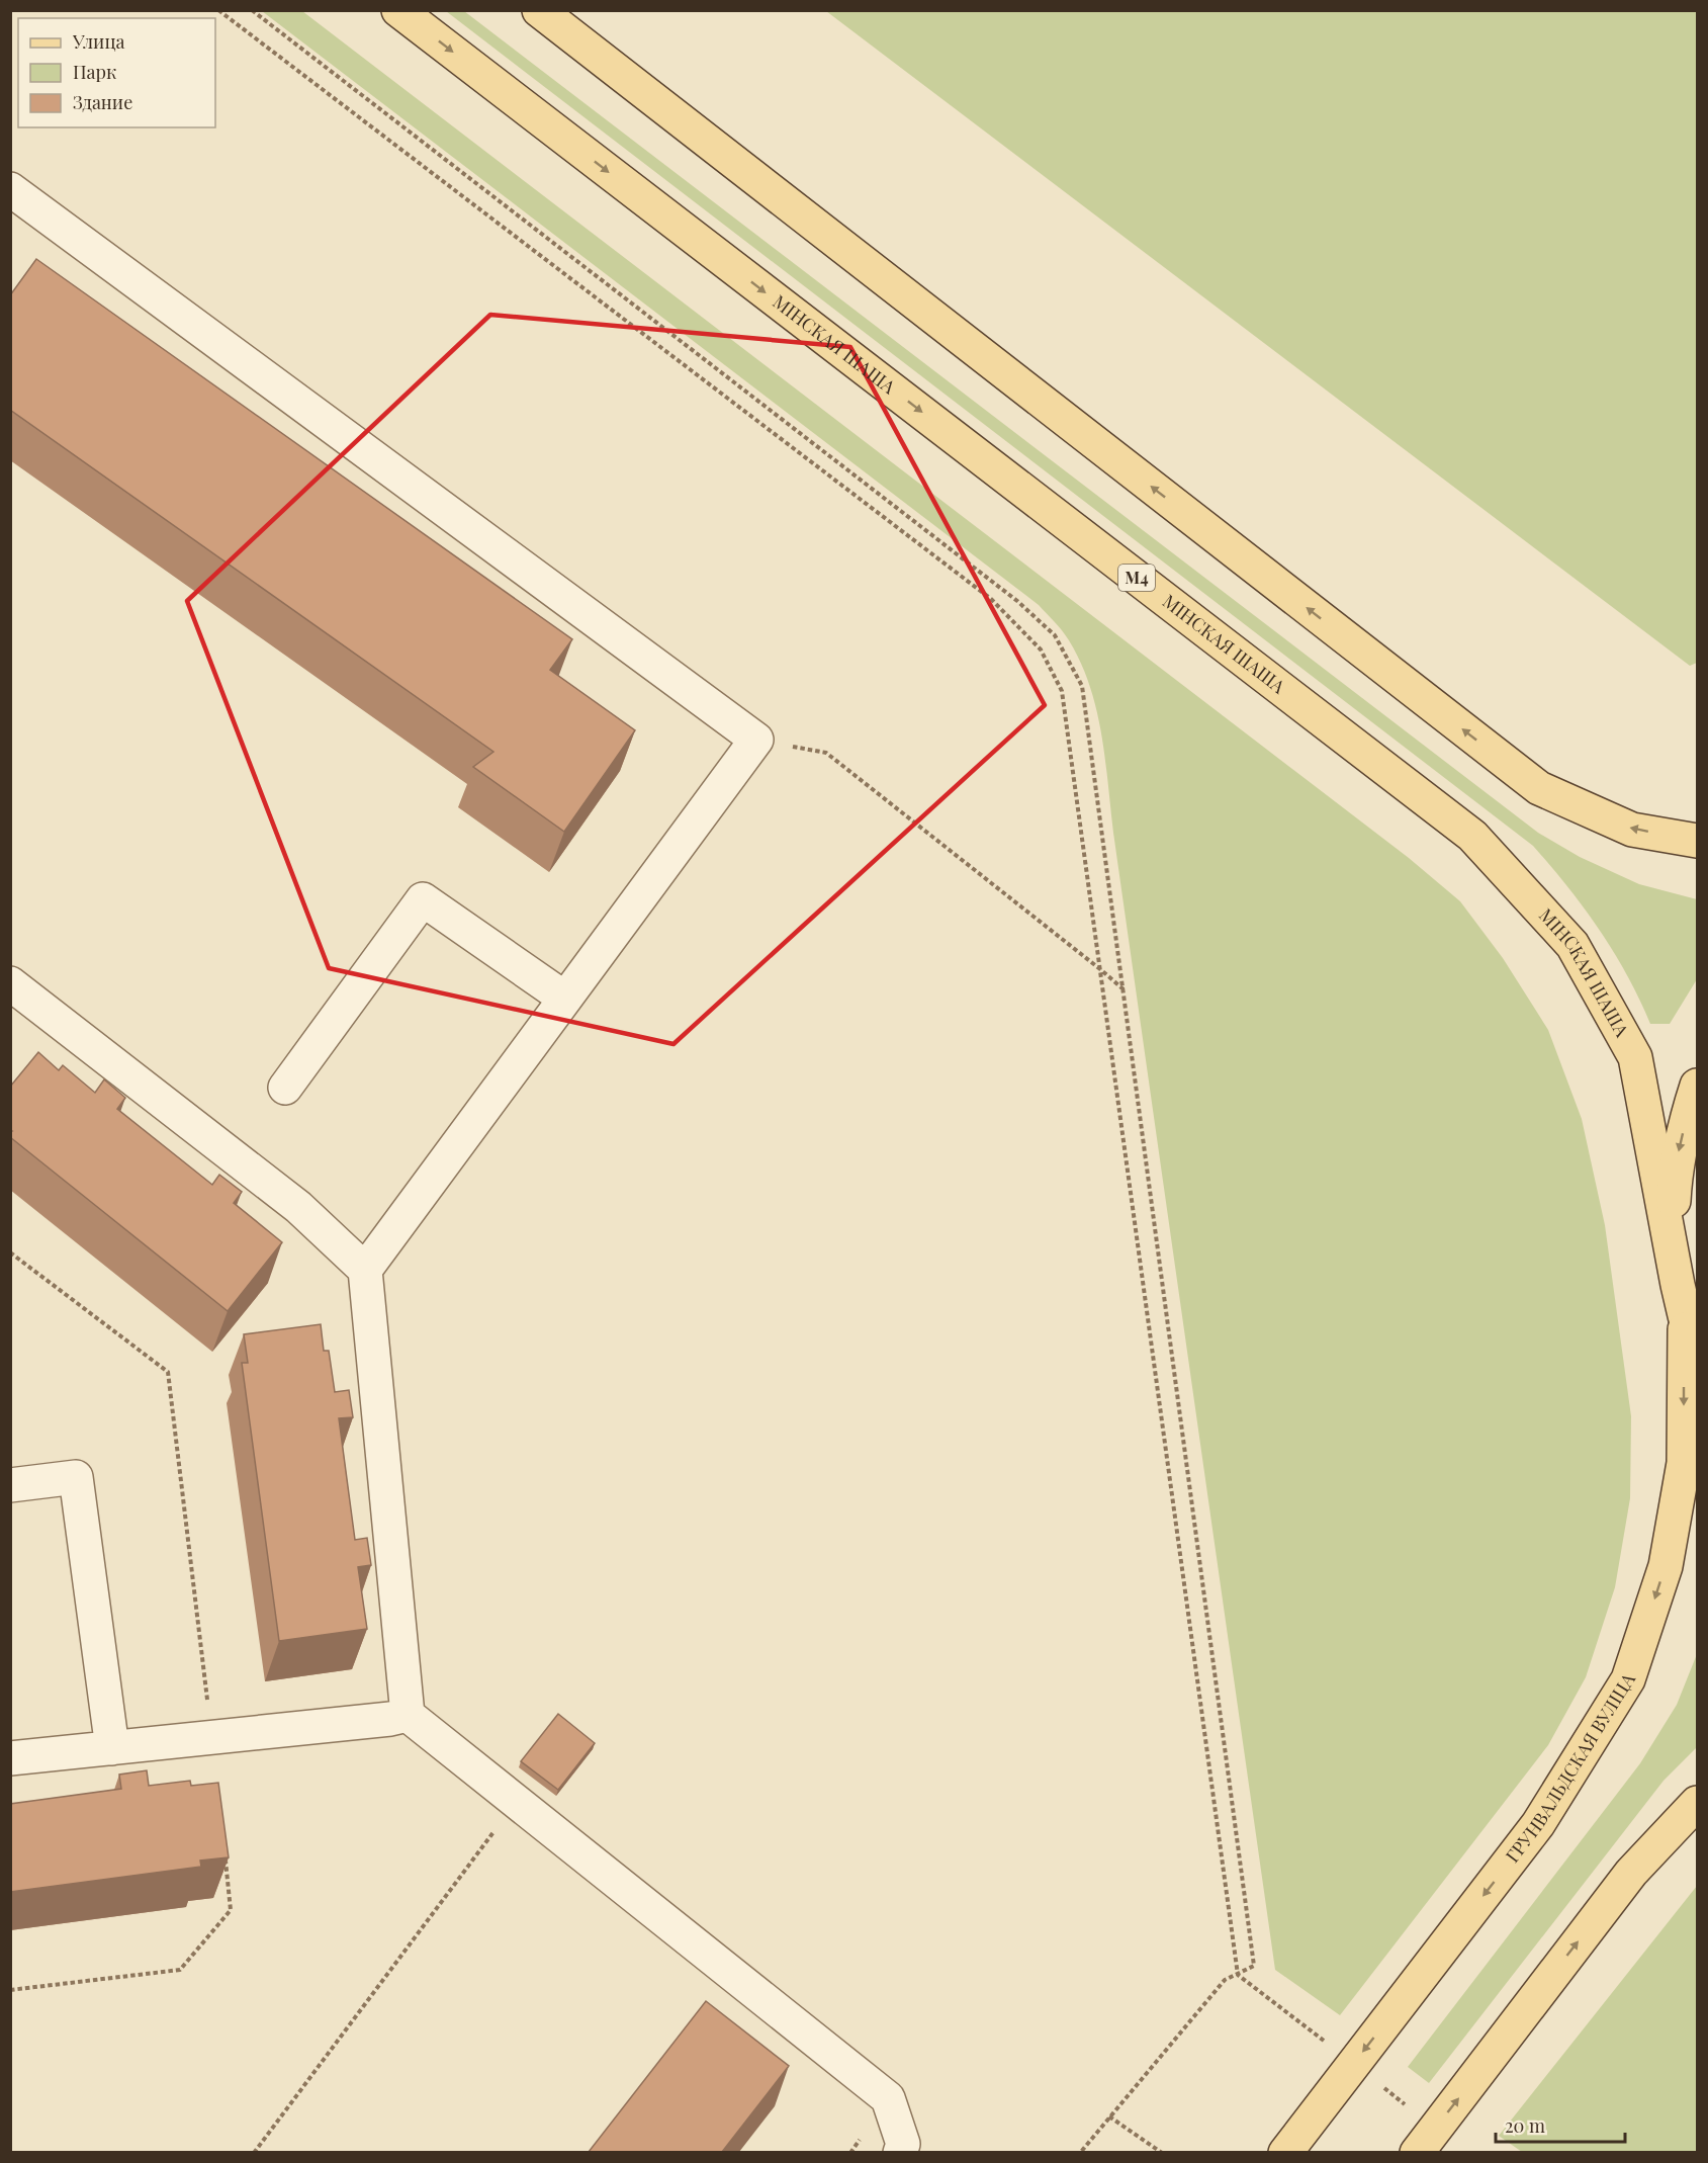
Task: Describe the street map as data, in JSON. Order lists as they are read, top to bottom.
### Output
{
  "streets": {
    "main road": ["МІНСКАЯ ШАША", "М4", "ГРУНВАЛЬДСКАЯ ВУЛІЦА"]
  },
  "crossings": [
    ["МІНСКАЯ ШАША", "М4"],
    ["МІНСКАЯ ШАША", "ГРУНВАЛЬДСКАЯ ВУЛІЦА"],
    ["М4", "ГРУНВАЛЬДСКАЯ ВУЛІЦА"]
  ],
  "legend": ["Улица", "Парк", "Здание"],
  "scale_bar": "20 m"
}
